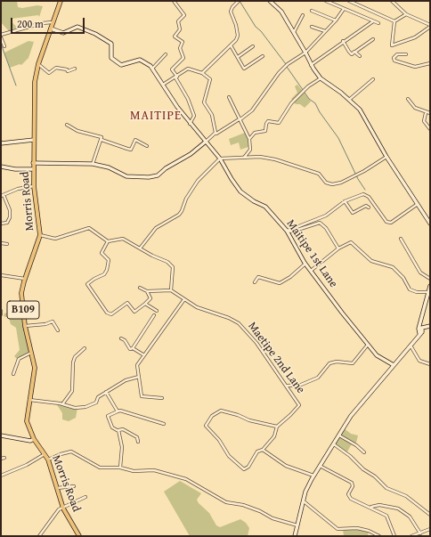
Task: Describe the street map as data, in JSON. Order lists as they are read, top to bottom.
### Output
{
  "streets": {
    "main road": ["Morris Road", "B109"],
    "street": ["Maitipe 1st Lane", "Maetipe 2nd Lane"]
  },
  "crossings": [
    ["Morris Road", "Maitipe 1st Lane"]
  ],
  "districts": ["MAITIPE"],
  "scale_bar": "200 m"
}
